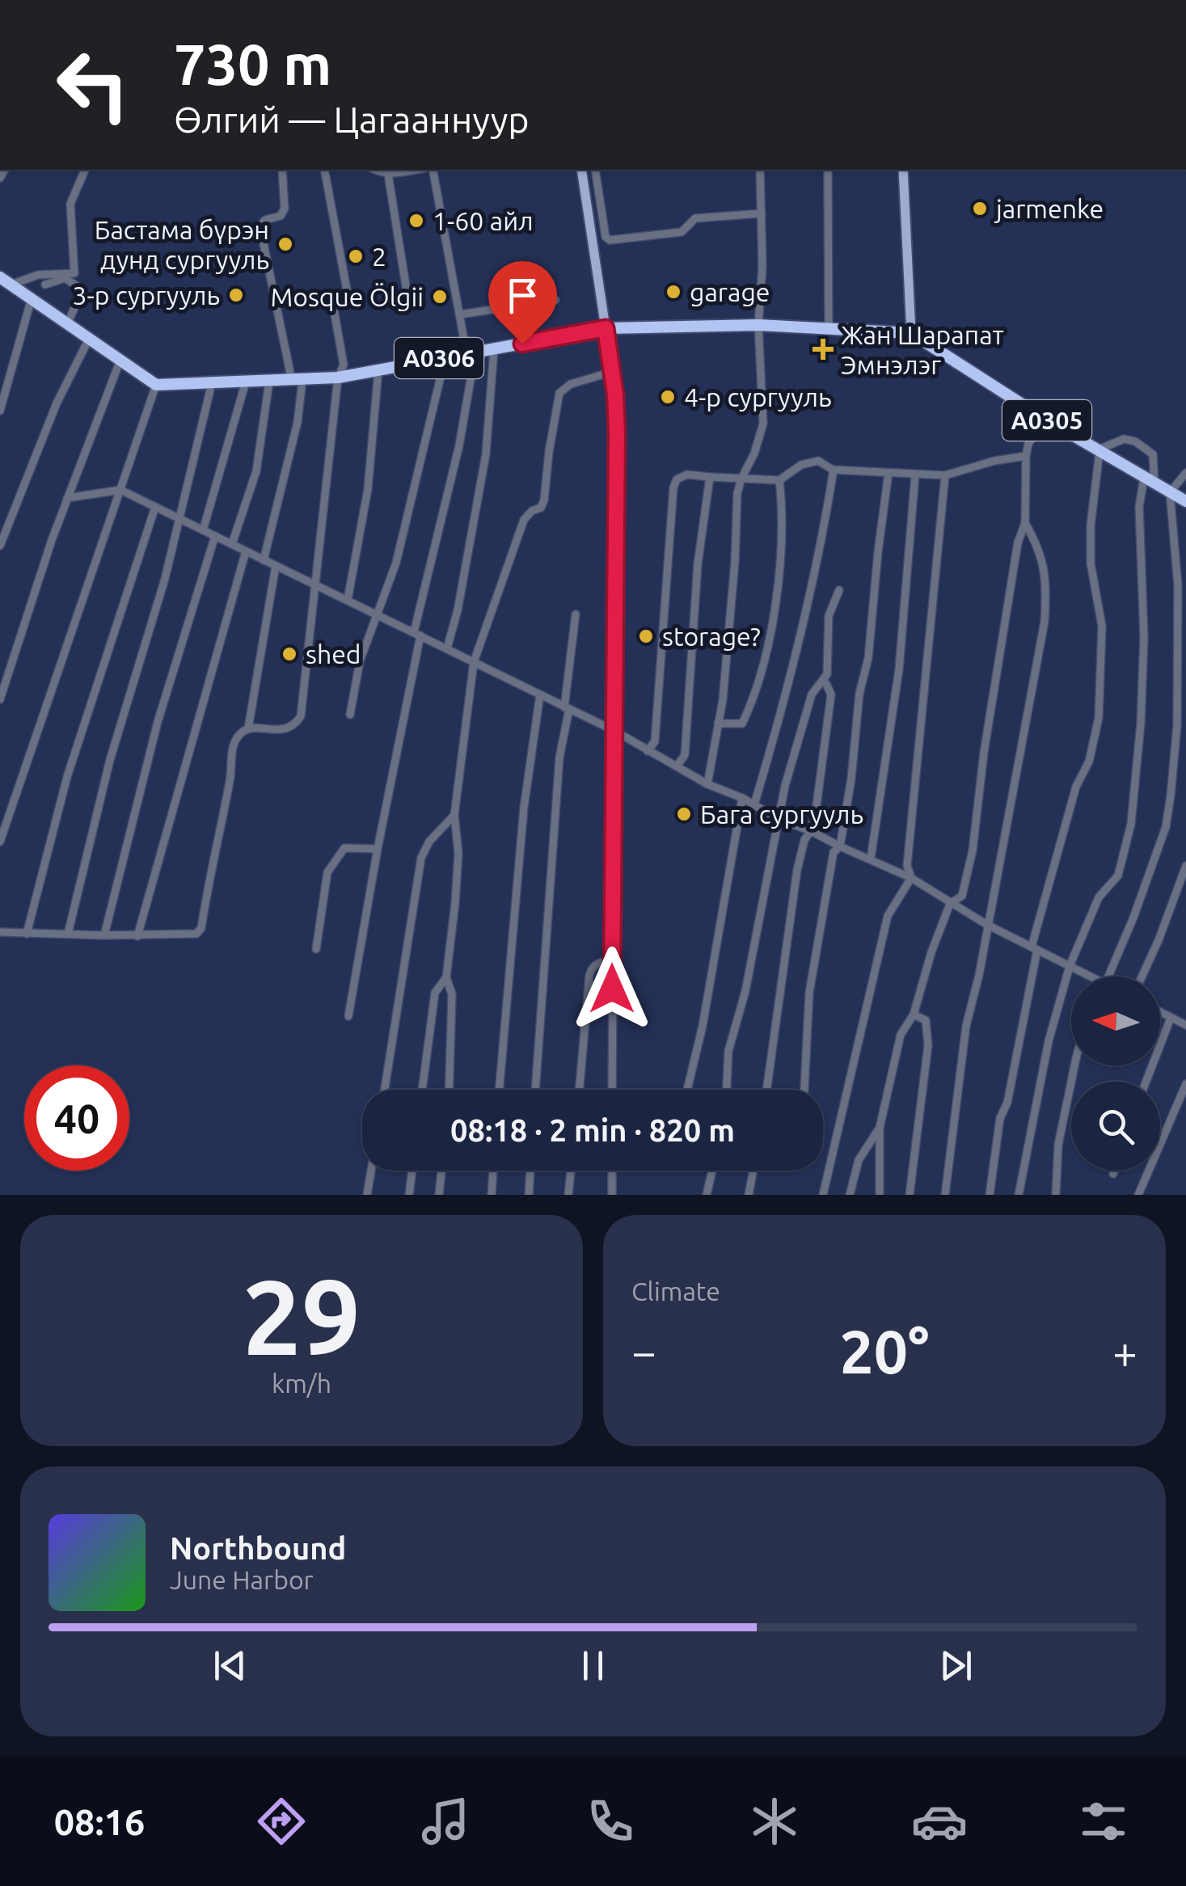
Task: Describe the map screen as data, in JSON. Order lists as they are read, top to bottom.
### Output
{
  "streets": {
    "highway": ["A0306", "A0305"]
  },
  "crossings": [
    ["A0306", "A0305"]
  ],
  "places": {
    "other": [
      "jarmenke",
      "1-60 айл",
      "Бастама бүрэн дунд сургууль",
      "2",
      "garage",
      "3-р сургууль",
      "Mosque Ölgii",
      "4-р сургууль",
      "storage?",
      "shed",
      "Бага сургууль"
    ],
    "health": ["Жан Шарапат Эмнэлэг"]
  },
  "north": "left",
  "page": {
    "turn": ["730 m", "Өлгий — Цагааннуур"],
    "limit": "40",
    "trip": "08:18 · 2 min · 820 m",
    "tile": [
      ["29", "km/h"],
      "Climate"
    ],
    "heat": ["−", "20°", "+"],
    "song": ["Northbound", "June Harbor"],
    "tabs": "08:16"
  }
}
